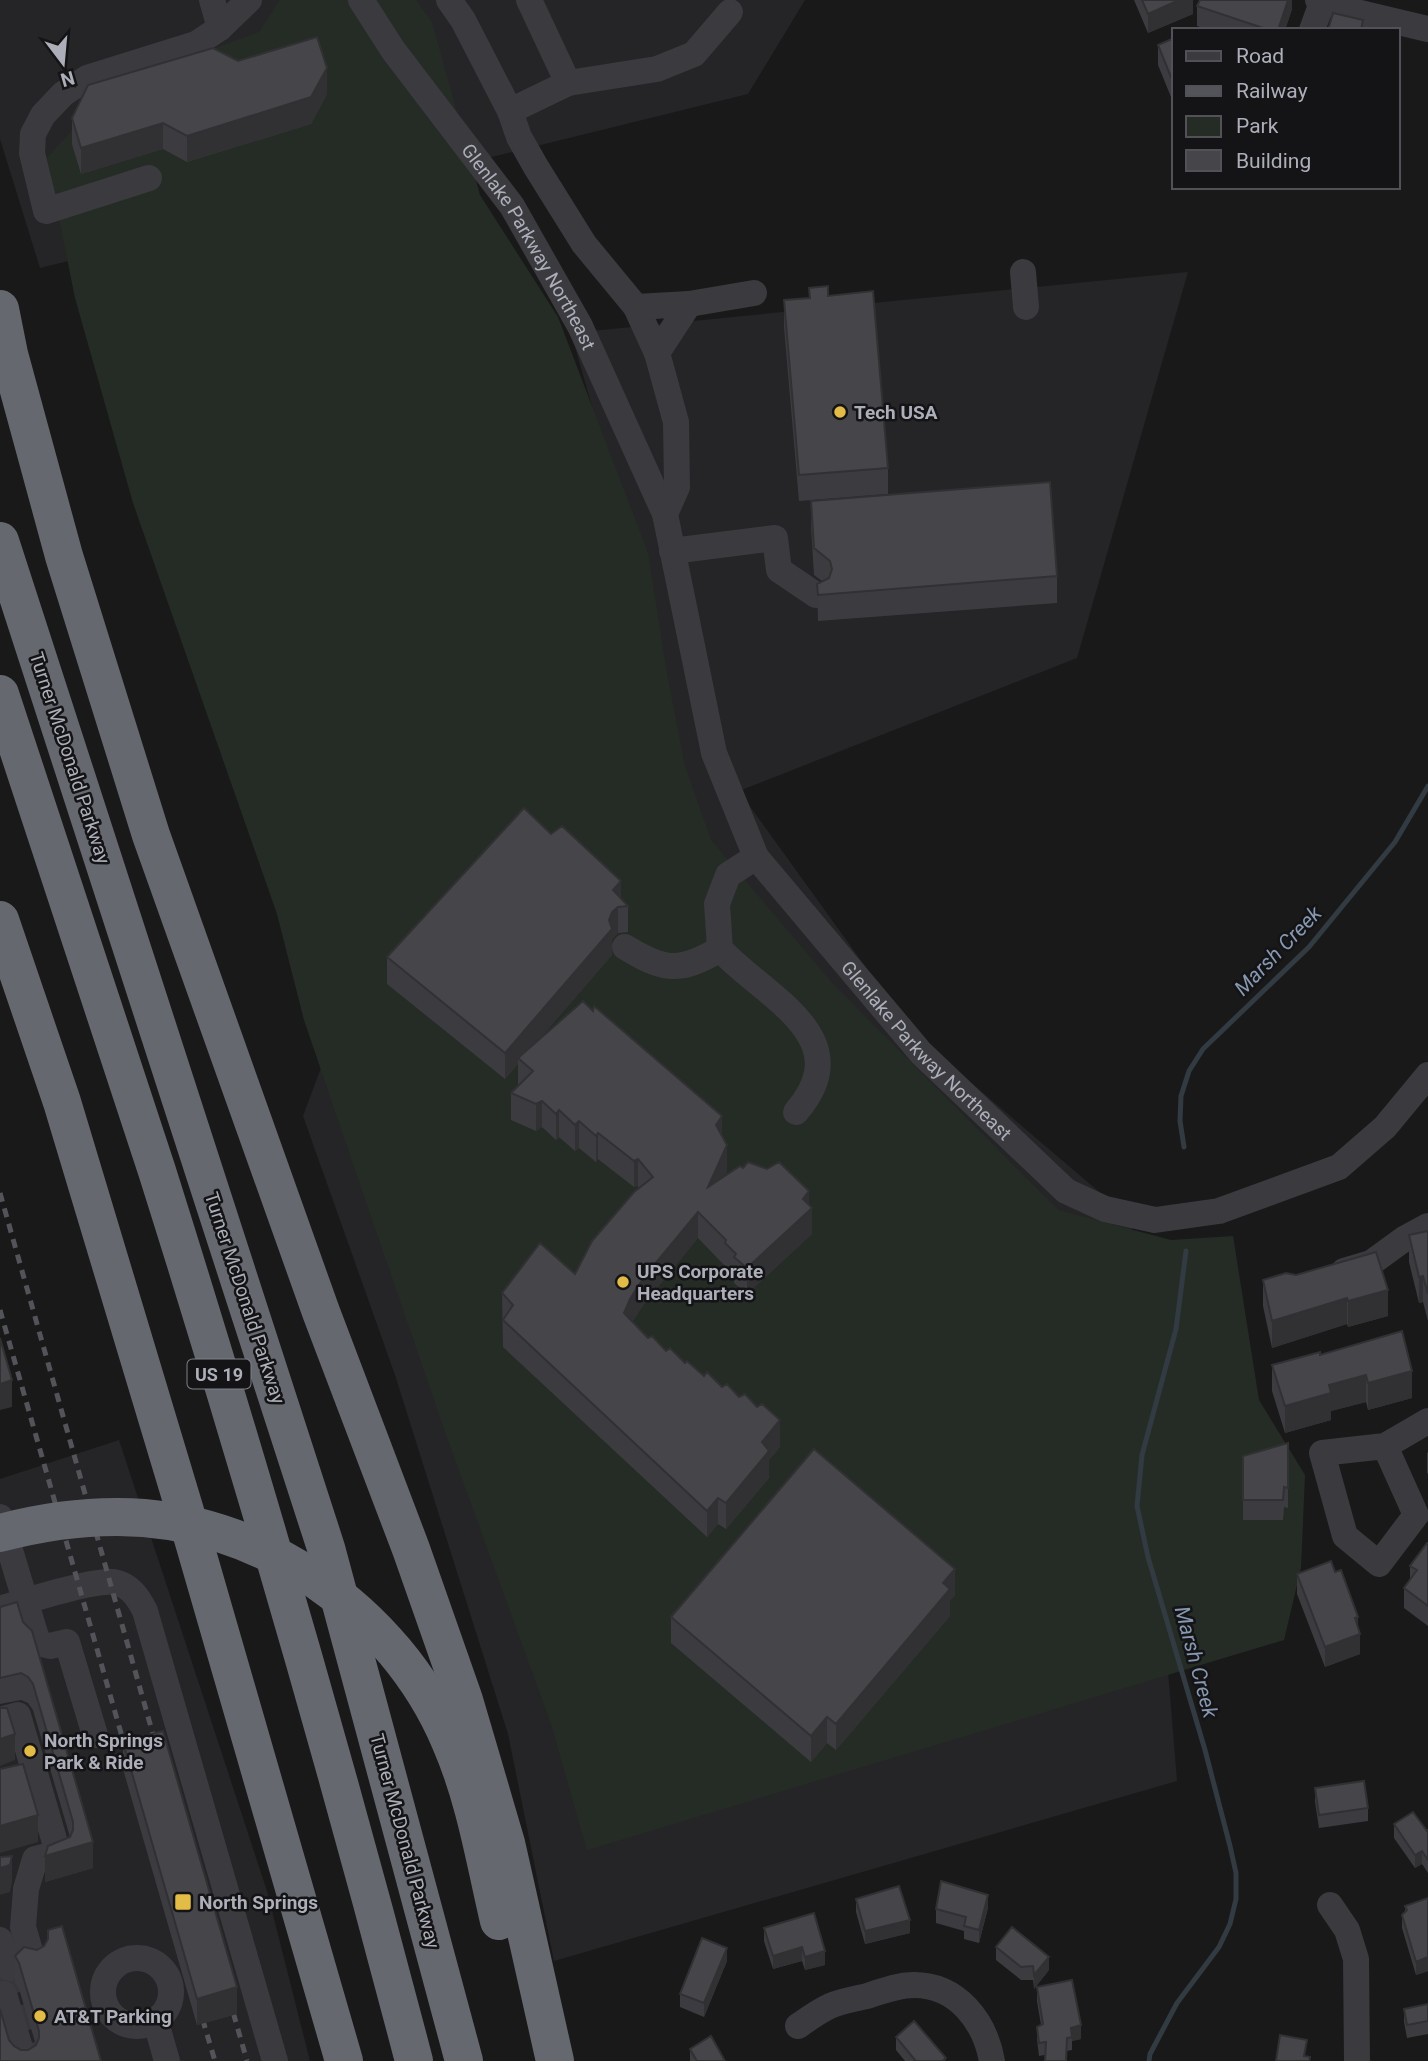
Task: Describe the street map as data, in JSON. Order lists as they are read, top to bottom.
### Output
{
  "streets": {
    "highway": ["Turner McDonald Parkway", "US 19"],
    "street": ["Glenlake Parkway Northeast"]
  },
  "water": ["Marsh Creek"],
  "places": {
    "other": [
      "Tech USA",
      "UPS Corporate Headquarters",
      "North Springs Park & Ride",
      "AT&T Parking"
    ],
    "transit": ["North Springs"]
  },
  "legend": [
    "Road",
    "Railway",
    "Park",
    "Building"
  ],
  "north": "bottom"
}
